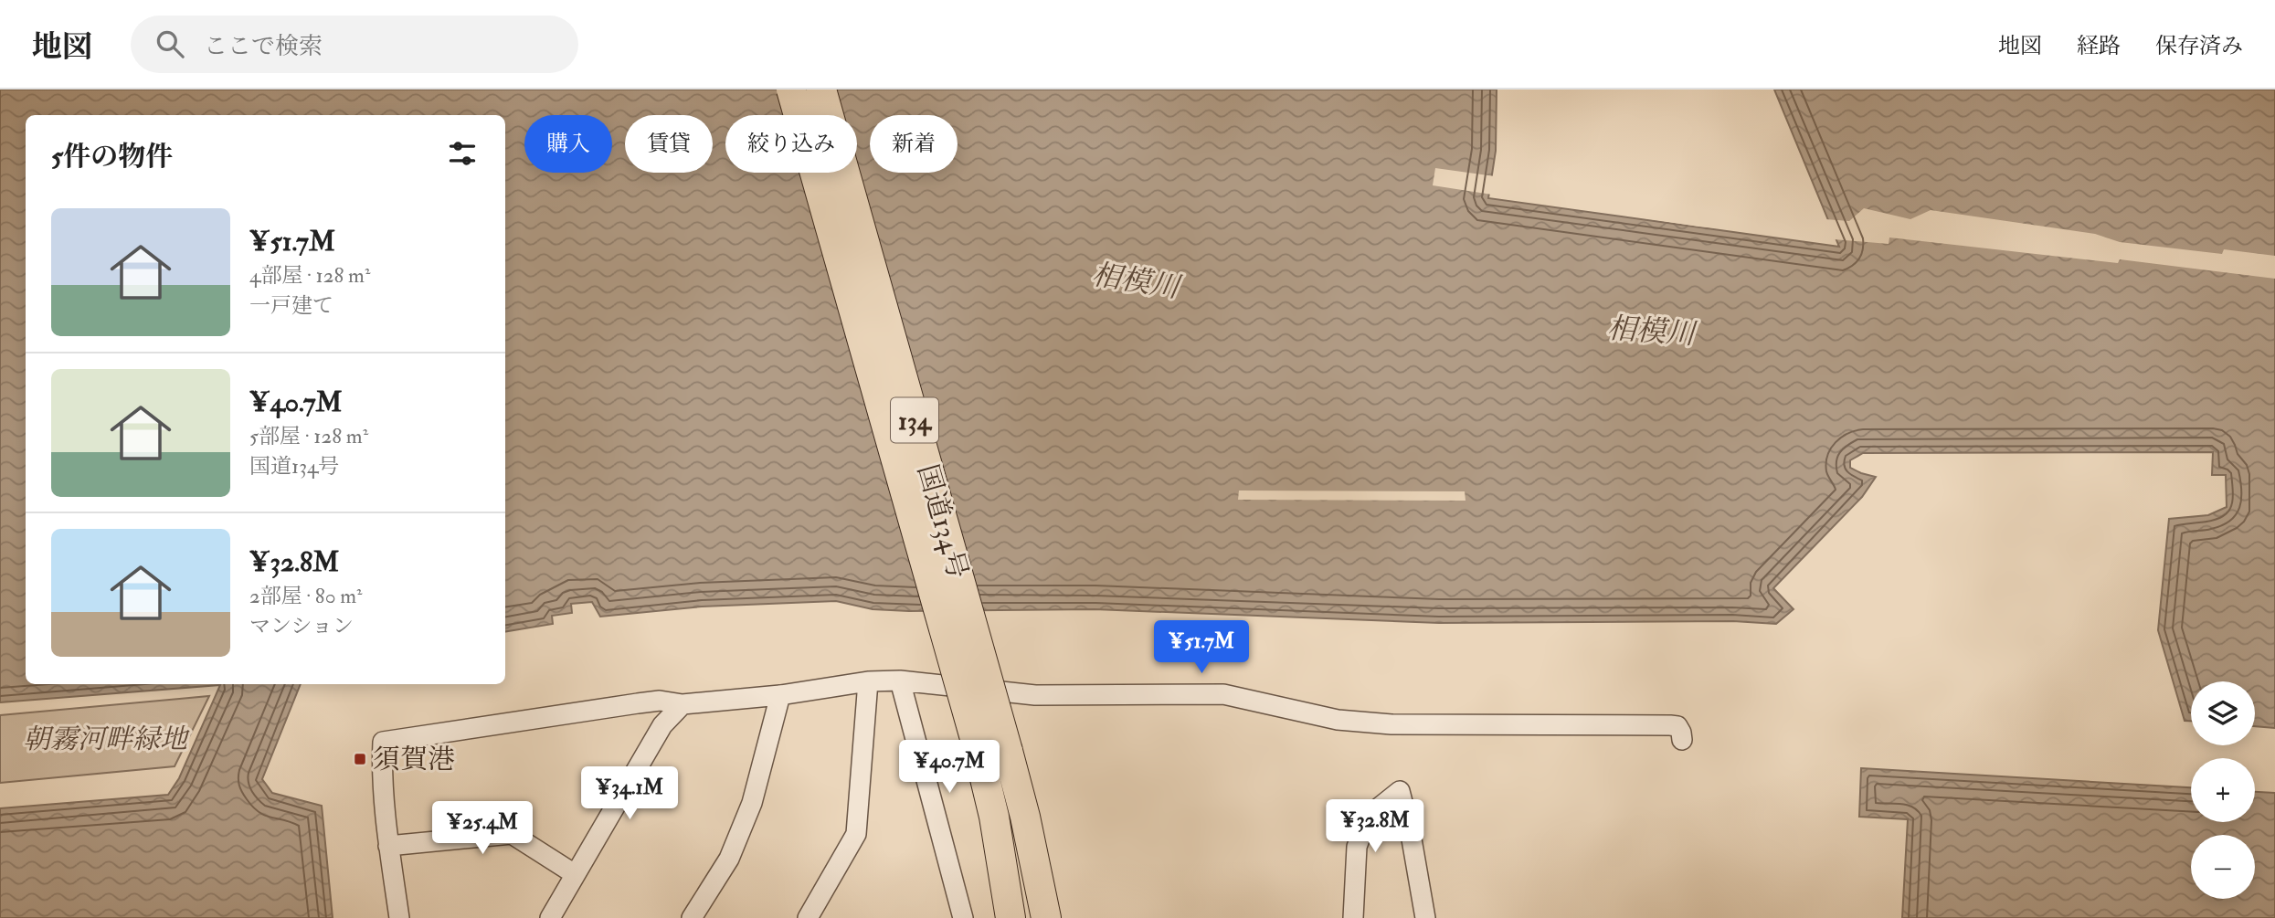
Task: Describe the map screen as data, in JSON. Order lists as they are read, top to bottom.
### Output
{
  "streets": {
    "highway": ["134", "国道134号"]
  },
  "water": ["相模川"],
  "parks": ["朝霧河畔緑地"],
  "places": {
    "transit": ["須賀港"]
  },
  "page": {
    "header": "地図",
    "search": "ここで検索",
    "nav": ["地図", "経路", "保存済み"],
    "chip": [
      "購入",
      "賃貸",
      "絞り込み",
      "新着"
    ],
    "heading": "5件の物件",
    "list": [
      {
        "name": "¥51.7M",
        "note": "4部屋 · 128 m² · 一戸建て"
      },
      {
        "name": "¥40.7M",
        "note": "5部屋 · 128 m² · 国道134号"
      },
      {
        "name": "¥32.8M",
        "note": "2部屋 · 80 m² · マンション"
      }
    ],
    "price": [
      "¥51.7M",
      "¥40.7M",
      "¥34.1M",
      "¥32.8M",
      "¥25.4M"
    ],
    "map_buttons": ["+", "−"]
  }
}
